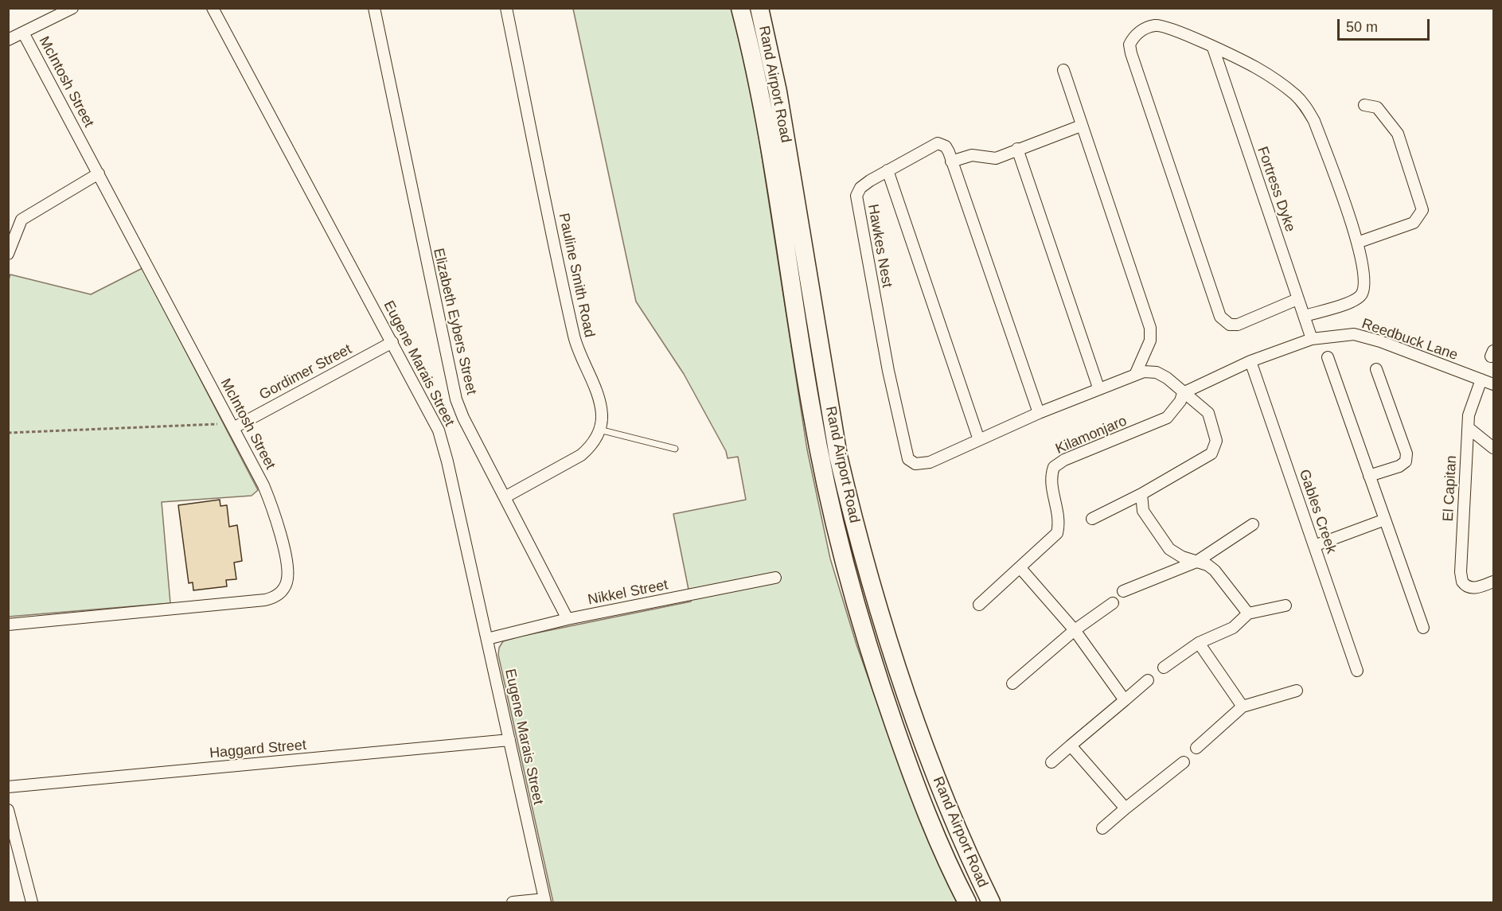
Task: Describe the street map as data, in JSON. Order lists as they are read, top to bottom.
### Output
{
  "streets": {
    "main road": ["Rand Airport Road"],
    "street": [
      "McIntosh Street",
      "Fortress Dyke",
      "Hawkes Nest",
      "Pauline Smith Road",
      "Elizabeth Eybers Street",
      "Reedbuck Lane",
      "Eugene Marais Street",
      "Gordimer Street",
      "Kilamonjaro",
      "El Capitan",
      "Gables Creek",
      "Nikkel Street",
      "Haggard Street"
    ]
  },
  "crossings": [
    ["McIntosh Street", "Gordimer Street"],
    ["Fortress Dyke", "Reedbuck Lane"],
    ["Hawkes Nest", "Reedbuck Lane"],
    ["Hawkes Nest", "Kilamonjaro"],
    ["Elizabeth Eybers Street", "Nikkel Street"],
    ["Reedbuck Lane", "Kilamonjaro"],
    ["Reedbuck Lane", "El Capitan"],
    ["Reedbuck Lane", "Gables Creek"],
    ["Eugene Marais Street", "Gordimer Street"],
    ["Eugene Marais Street", "Nikkel Street"],
    ["Eugene Marais Street", "Haggard Street"]
  ],
  "scale_bar": "50 m"
}
